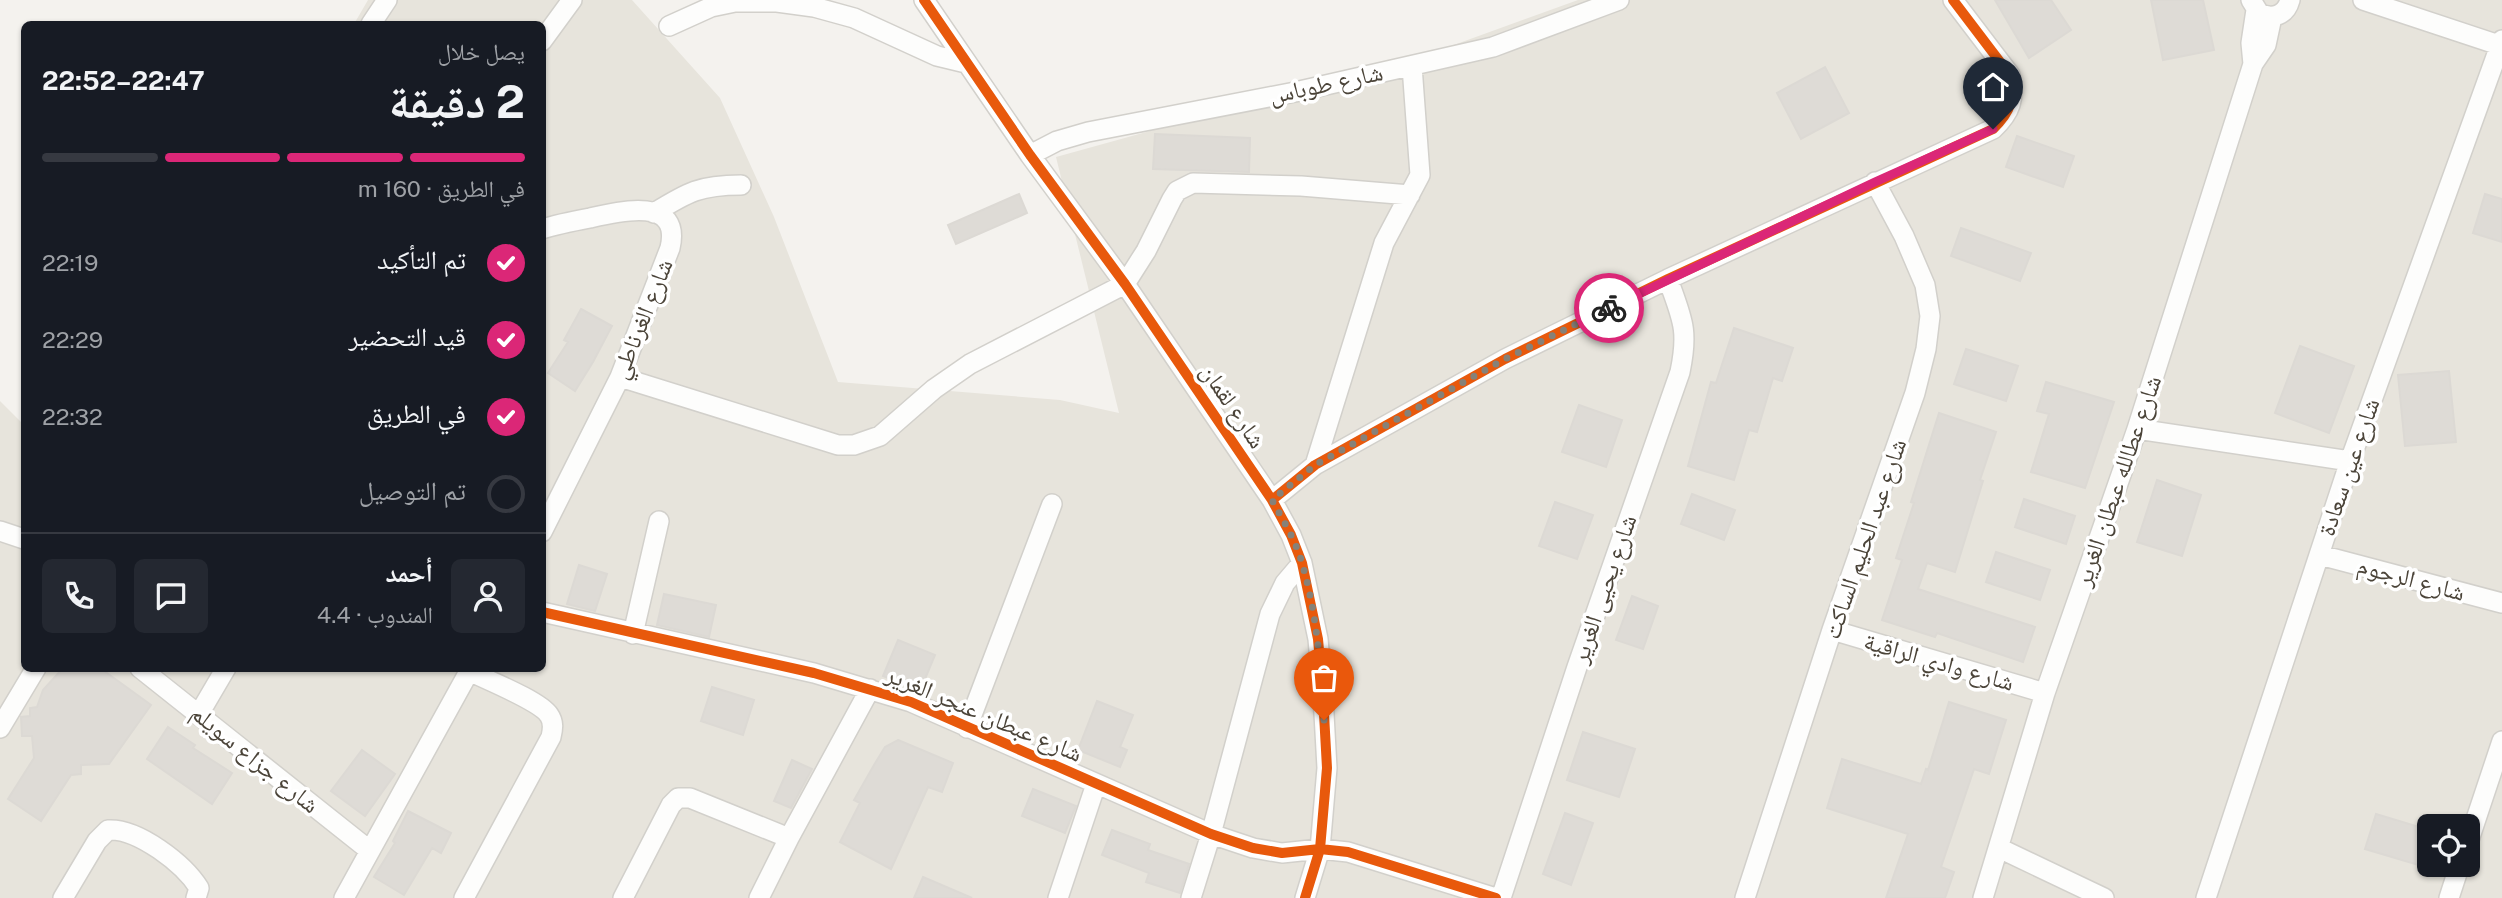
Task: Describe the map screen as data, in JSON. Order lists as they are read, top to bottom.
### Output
{
  "streets": {
    "street": [
      "شارع طوباس",
      "شارع الغرناطي",
      "شارع لقمان",
      "شارع عين سعادة",
      "شارع عطالله عبطان الغرير",
      "شارع عبد الحليم الساكت",
      "شارع الرجوم",
      "شارع يحيى الغرير",
      "شارع وادي الراقية",
      "شارع عبطان عنجر الغرير",
      "شارع جزاع سويلم"
    ]
  },
  "crossings": [
    ["شارع طوباس", "شارع لقمان"],
    ["شارع لقمان", "شارع عبطان عنجر الغرير"],
    ["شارع عين سعادة", "شارع الرجوم"],
    ["شارع عطالله عبطان الغرير", "شارع وادي الراقية"],
    ["شارع عبد الحليم الساكت", "شارع وادي الراقية"],
    ["شارع يحيى الغرير", "شارع عبطان عنجر الغرير"]
  ],
  "page": {
    "heading": ["2 دقيقة", "يصل خلال", "22:47–22:52"],
    "panel": ["أحمد", "المندوب · 4.4"],
    "bar": "في الطريق · 160 m",
    "list": [
      ["تم التأكيد", "22:19"],
      ["قيد التحضير", "22:29"],
      ["في الطريق", "22:32"],
      "تم التوصيل"
    ]
  }
}
